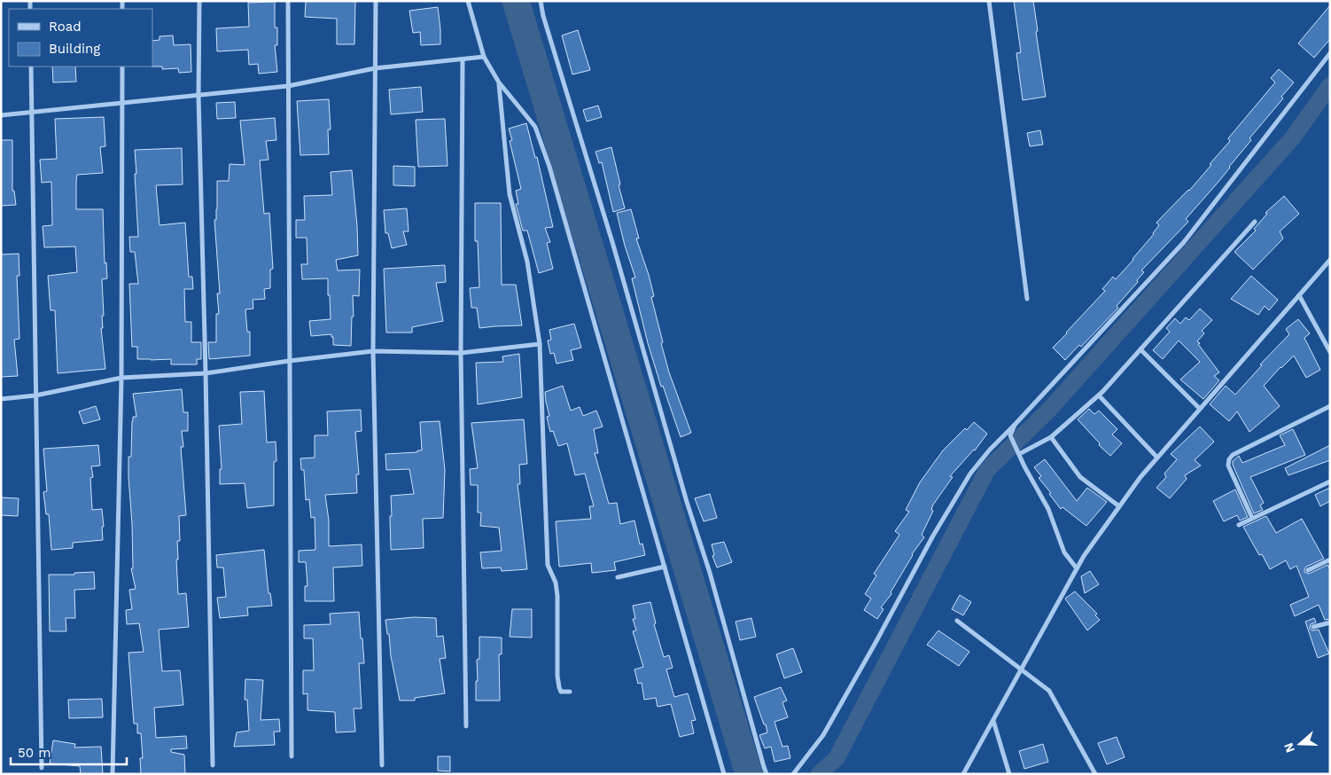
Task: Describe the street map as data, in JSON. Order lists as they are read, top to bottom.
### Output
{
  "legend": ["Road", "Building"],
  "scale_bar": "50 m",
  "north": "left"
}
